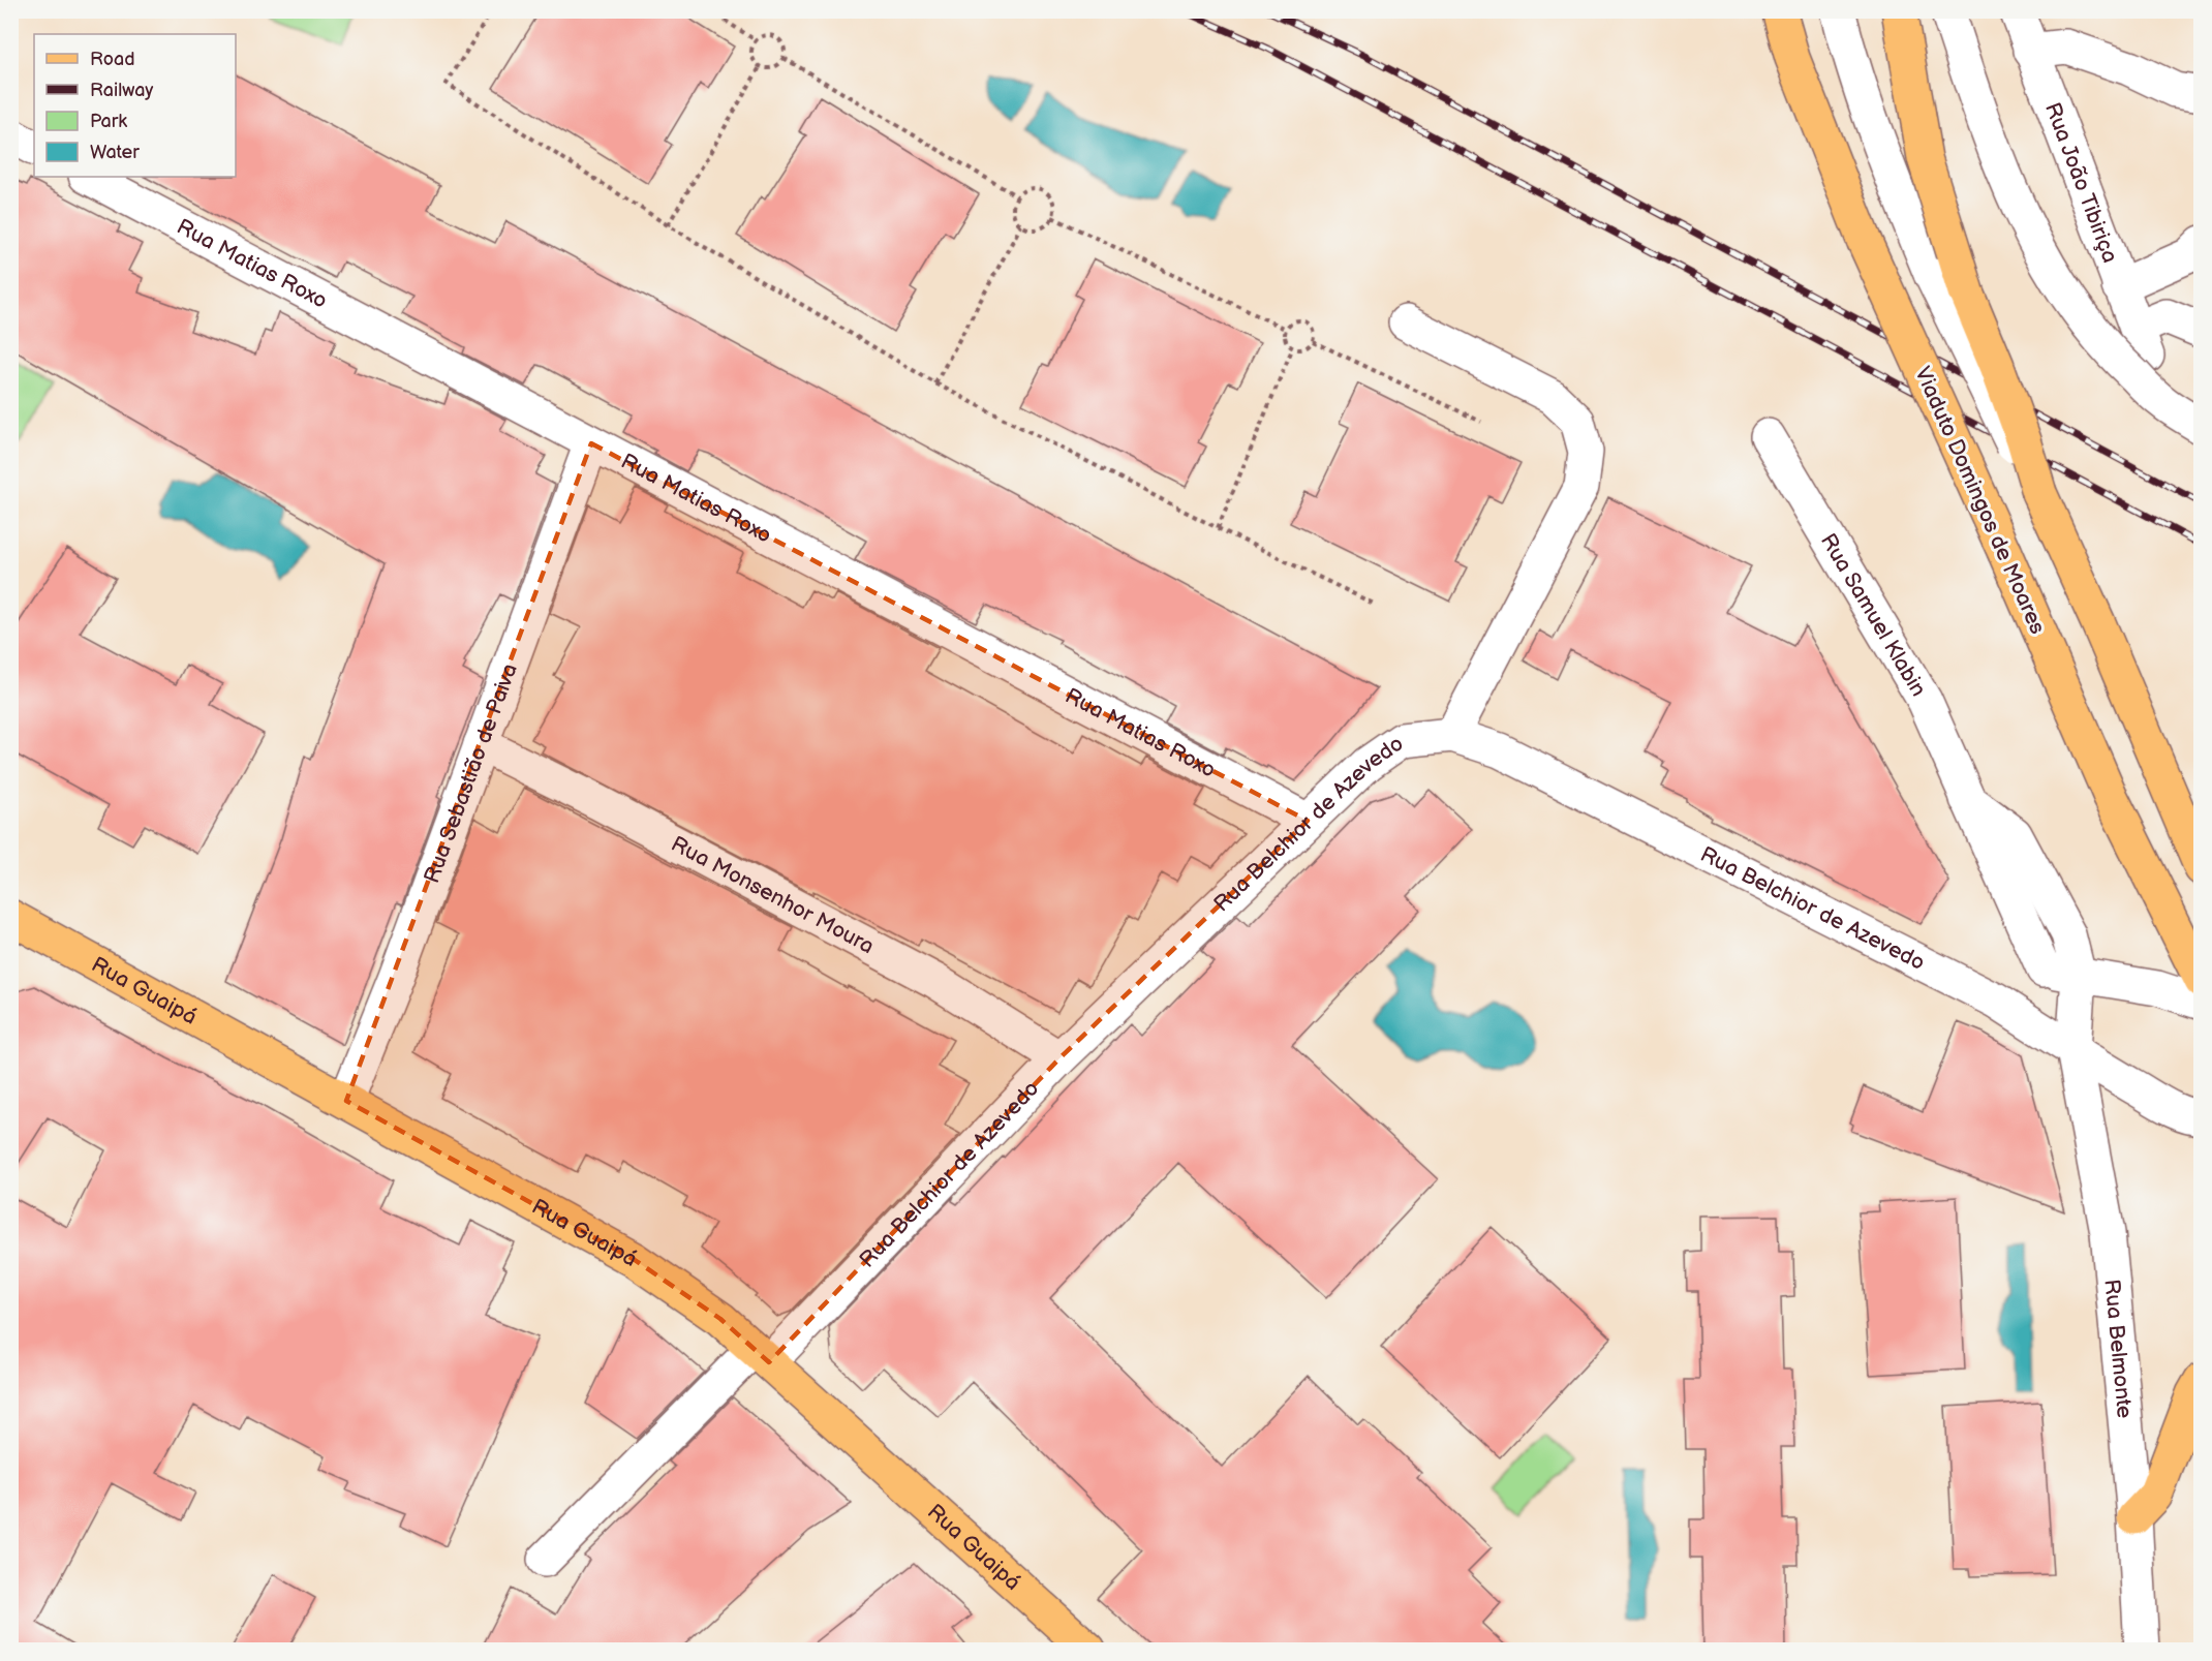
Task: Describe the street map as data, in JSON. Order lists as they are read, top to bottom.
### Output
{
  "streets": {
    "main road": ["Viaduto Domingos de Moares", "Rua Guaipá"],
    "street": [
      "Rua João Tibiriça",
      "Rua Matias Roxo",
      "Rua Samuel Klabin",
      "Rua Sebastião de Paiva",
      "Rua Belchior de Azevedo",
      "Rua Monsenhor Moura",
      "Rua Belmonte"
    ]
  },
  "crossings": [
    ["Rua Matias Roxo", "Rua Sebastião de Paiva"],
    ["Rua Matias Roxo", "Rua Belchior de Azevedo"],
    ["Rua Sebastião de Paiva", "Rua Monsenhor Moura"],
    ["Rua Sebastião de Paiva", "Rua Guaipá"],
    ["Rua Belchior de Azevedo", "Rua Monsenhor Moura"],
    ["Rua Belchior de Azevedo", "Rua Guaipá"],
    ["Rua Belchior de Azevedo", "Rua Belmonte"]
  ],
  "legend": [
    "Road",
    "Railway",
    "Park",
    "Water"
  ]
}
